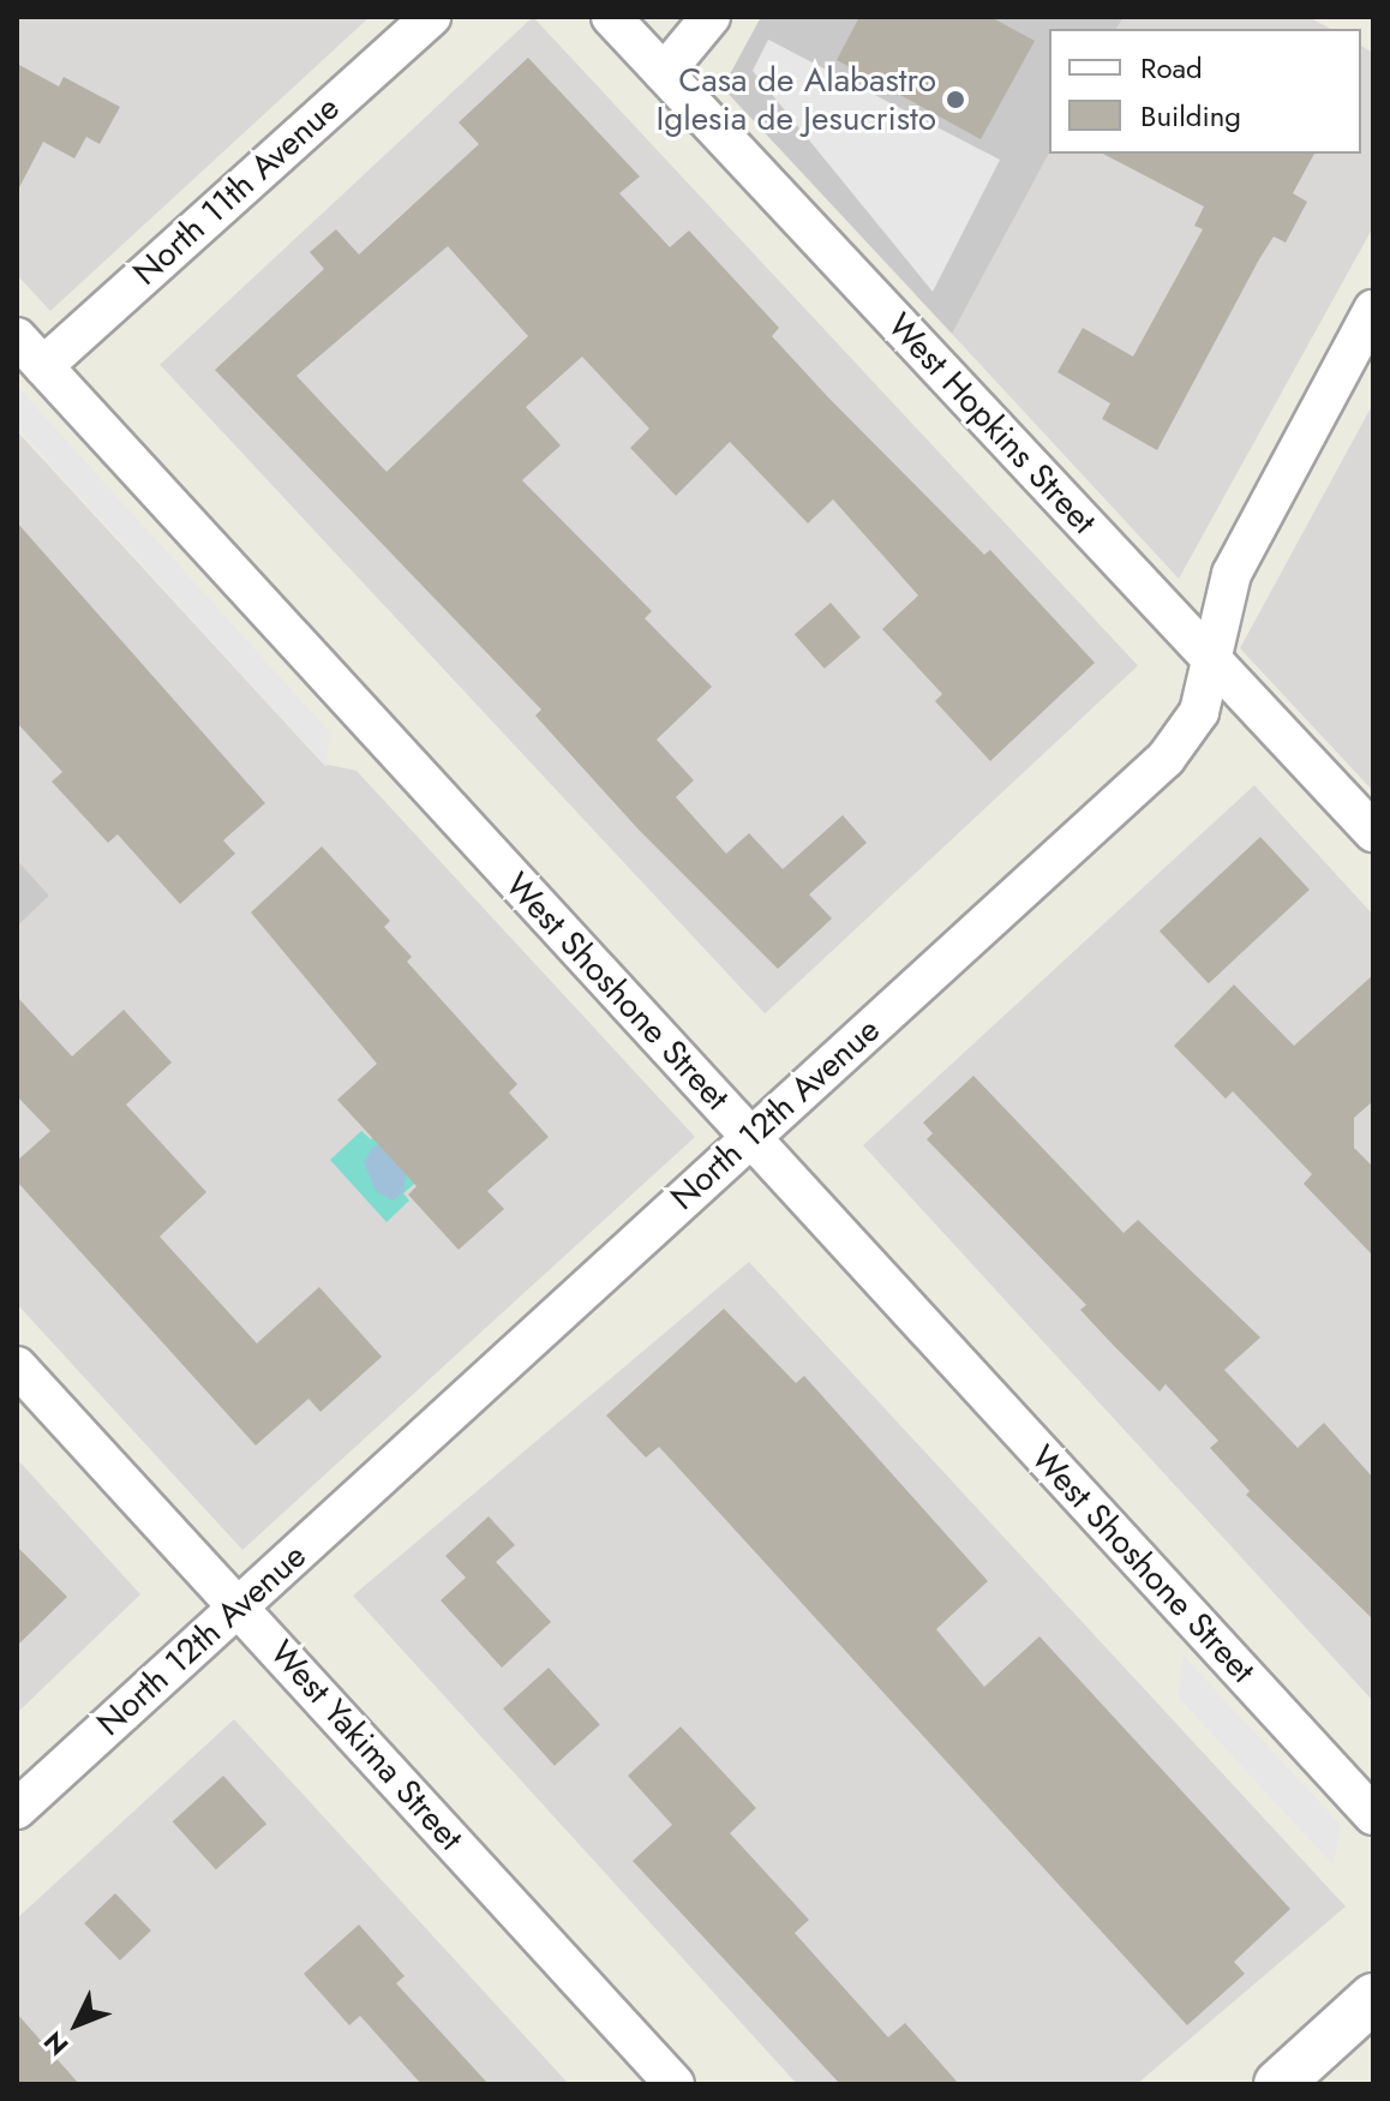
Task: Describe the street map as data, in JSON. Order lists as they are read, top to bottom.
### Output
{
  "streets": {
    "street": [
      "North 11th Avenue",
      "West Hopkins Street",
      "West Shoshone Street",
      "North 12th Avenue",
      "West Yakima Street"
    ]
  },
  "crossings": [
    ["North 11th Avenue", "West Shoshone Street"],
    ["West Hopkins Street", "North 12th Avenue"],
    ["West Shoshone Street", "North 12th Avenue"],
    ["North 12th Avenue", "West Yakima Street"]
  ],
  "places": ["Casa de Alabastro Iglesia de Jesucristo"],
  "legend": ["Road", "Building"],
  "north": "bottom left"
}
